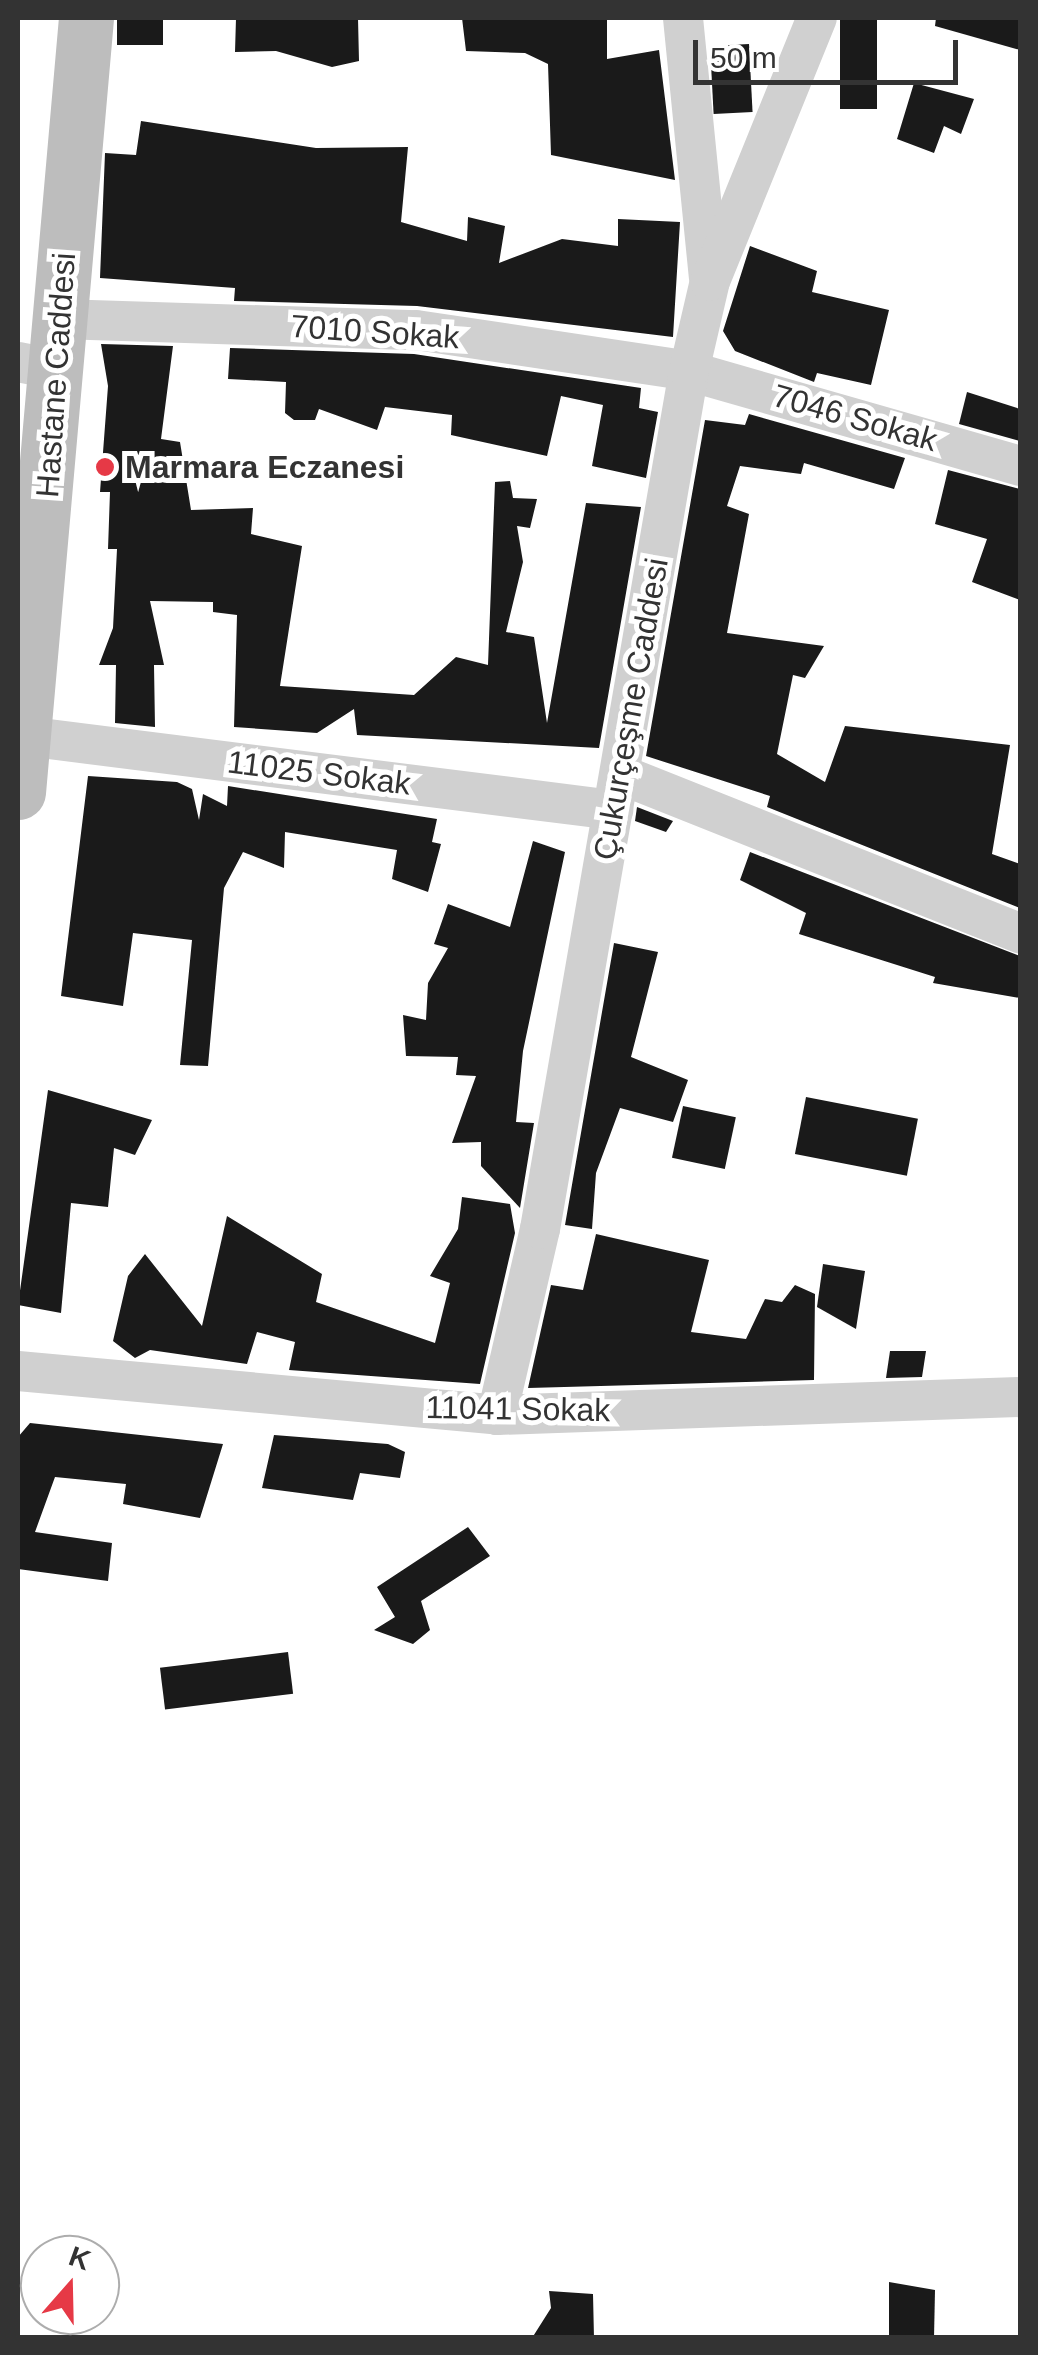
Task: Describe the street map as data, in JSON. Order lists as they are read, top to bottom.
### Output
{
  "streets": {
    "street": [
      "7010 Sokak",
      "Hastane Caddesi",
      "7046 Sokak",
      "Çukurçeşme Caddesi",
      "11025 Sokak",
      "11041 Sokak"
    ]
  },
  "crossings": [
    ["7010 Sokak", "Hastane Caddesi"],
    ["7010 Sokak", "7046 Sokak"],
    ["7010 Sokak", "Çukurçeşme Caddesi"],
    ["Hastane Caddesi", "11025 Sokak"],
    ["7046 Sokak", "Çukurçeşme Caddesi"],
    ["Çukurçeşme Caddesi", "11025 Sokak"],
    ["Çukurçeşme Caddesi", "11041 Sokak"]
  ],
  "places": ["Marmara Eczanesi"],
  "scale_bar": "50 m",
  "north": "top"
}
